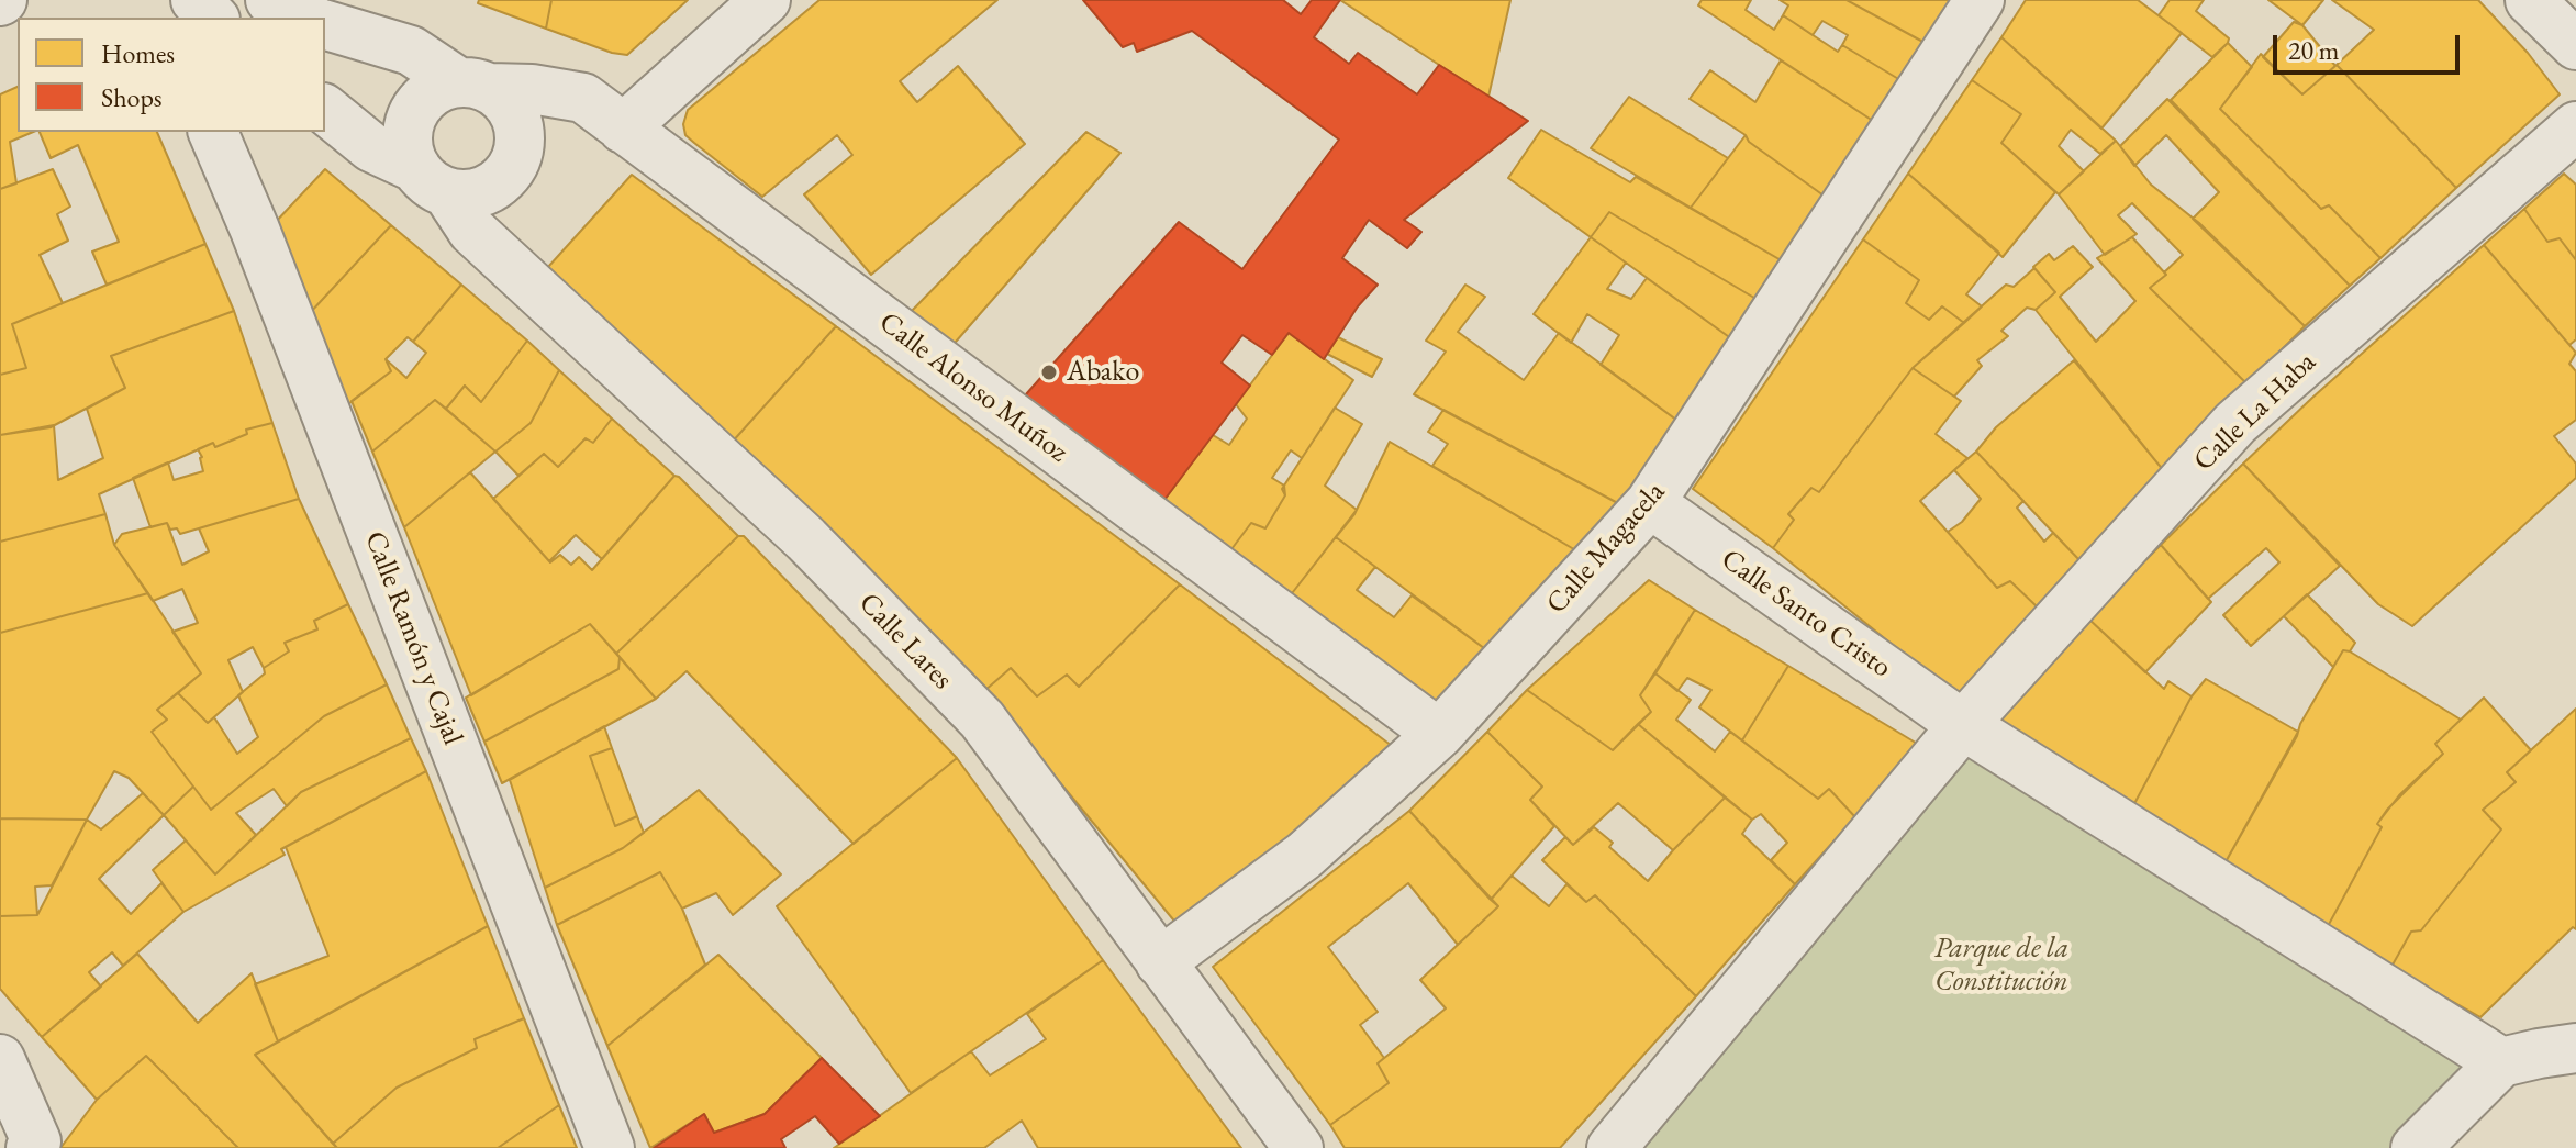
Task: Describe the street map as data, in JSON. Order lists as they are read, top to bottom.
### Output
{
  "streets": {
    "street": [
      "Calle Alonso Muñoz",
      "Calle La Haba",
      "Calle Magacela",
      "Calle Santo Cristo",
      "Calle Ramón y Cajal",
      "Calle Lares"
    ]
  },
  "crossings": [
    ["Calle Alonso Muñoz", "Calle Magacela"],
    ["Calle Alonso Muñoz", "Calle Lares"],
    ["Calle La Haba", "Calle Santo Cristo"],
    ["Calle Magacela", "Calle Santo Cristo"],
    ["Calle Magacela", "Calle Lares"]
  ],
  "parks": ["Parque de la Constitución"],
  "places": ["Abako"],
  "legend": ["Homes", "Shops"],
  "scale_bar": "20 m"
}
